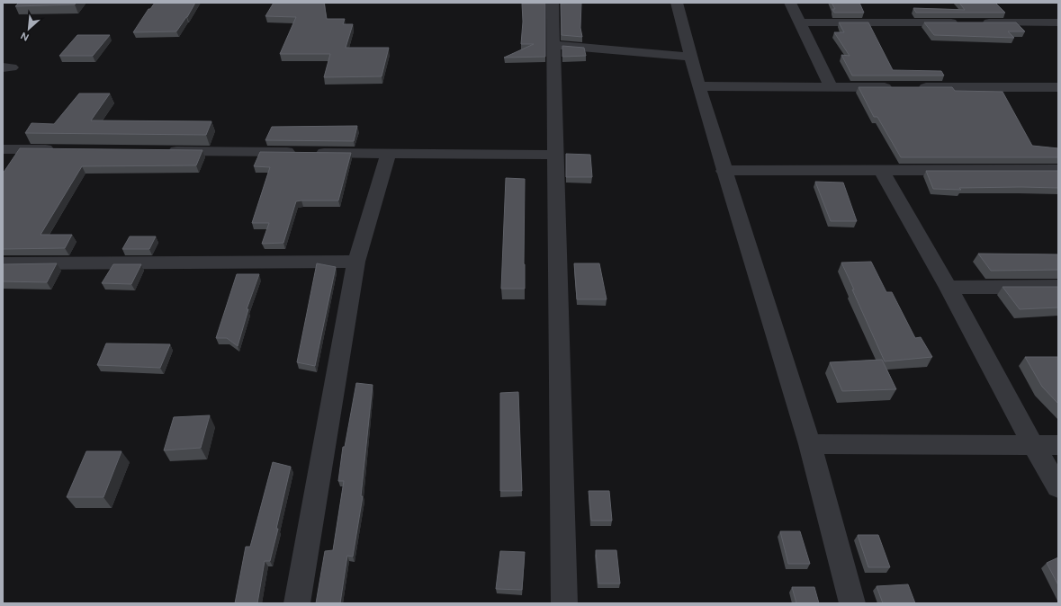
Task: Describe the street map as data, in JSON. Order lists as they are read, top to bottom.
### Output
{
  "north": "bottom left"
}
